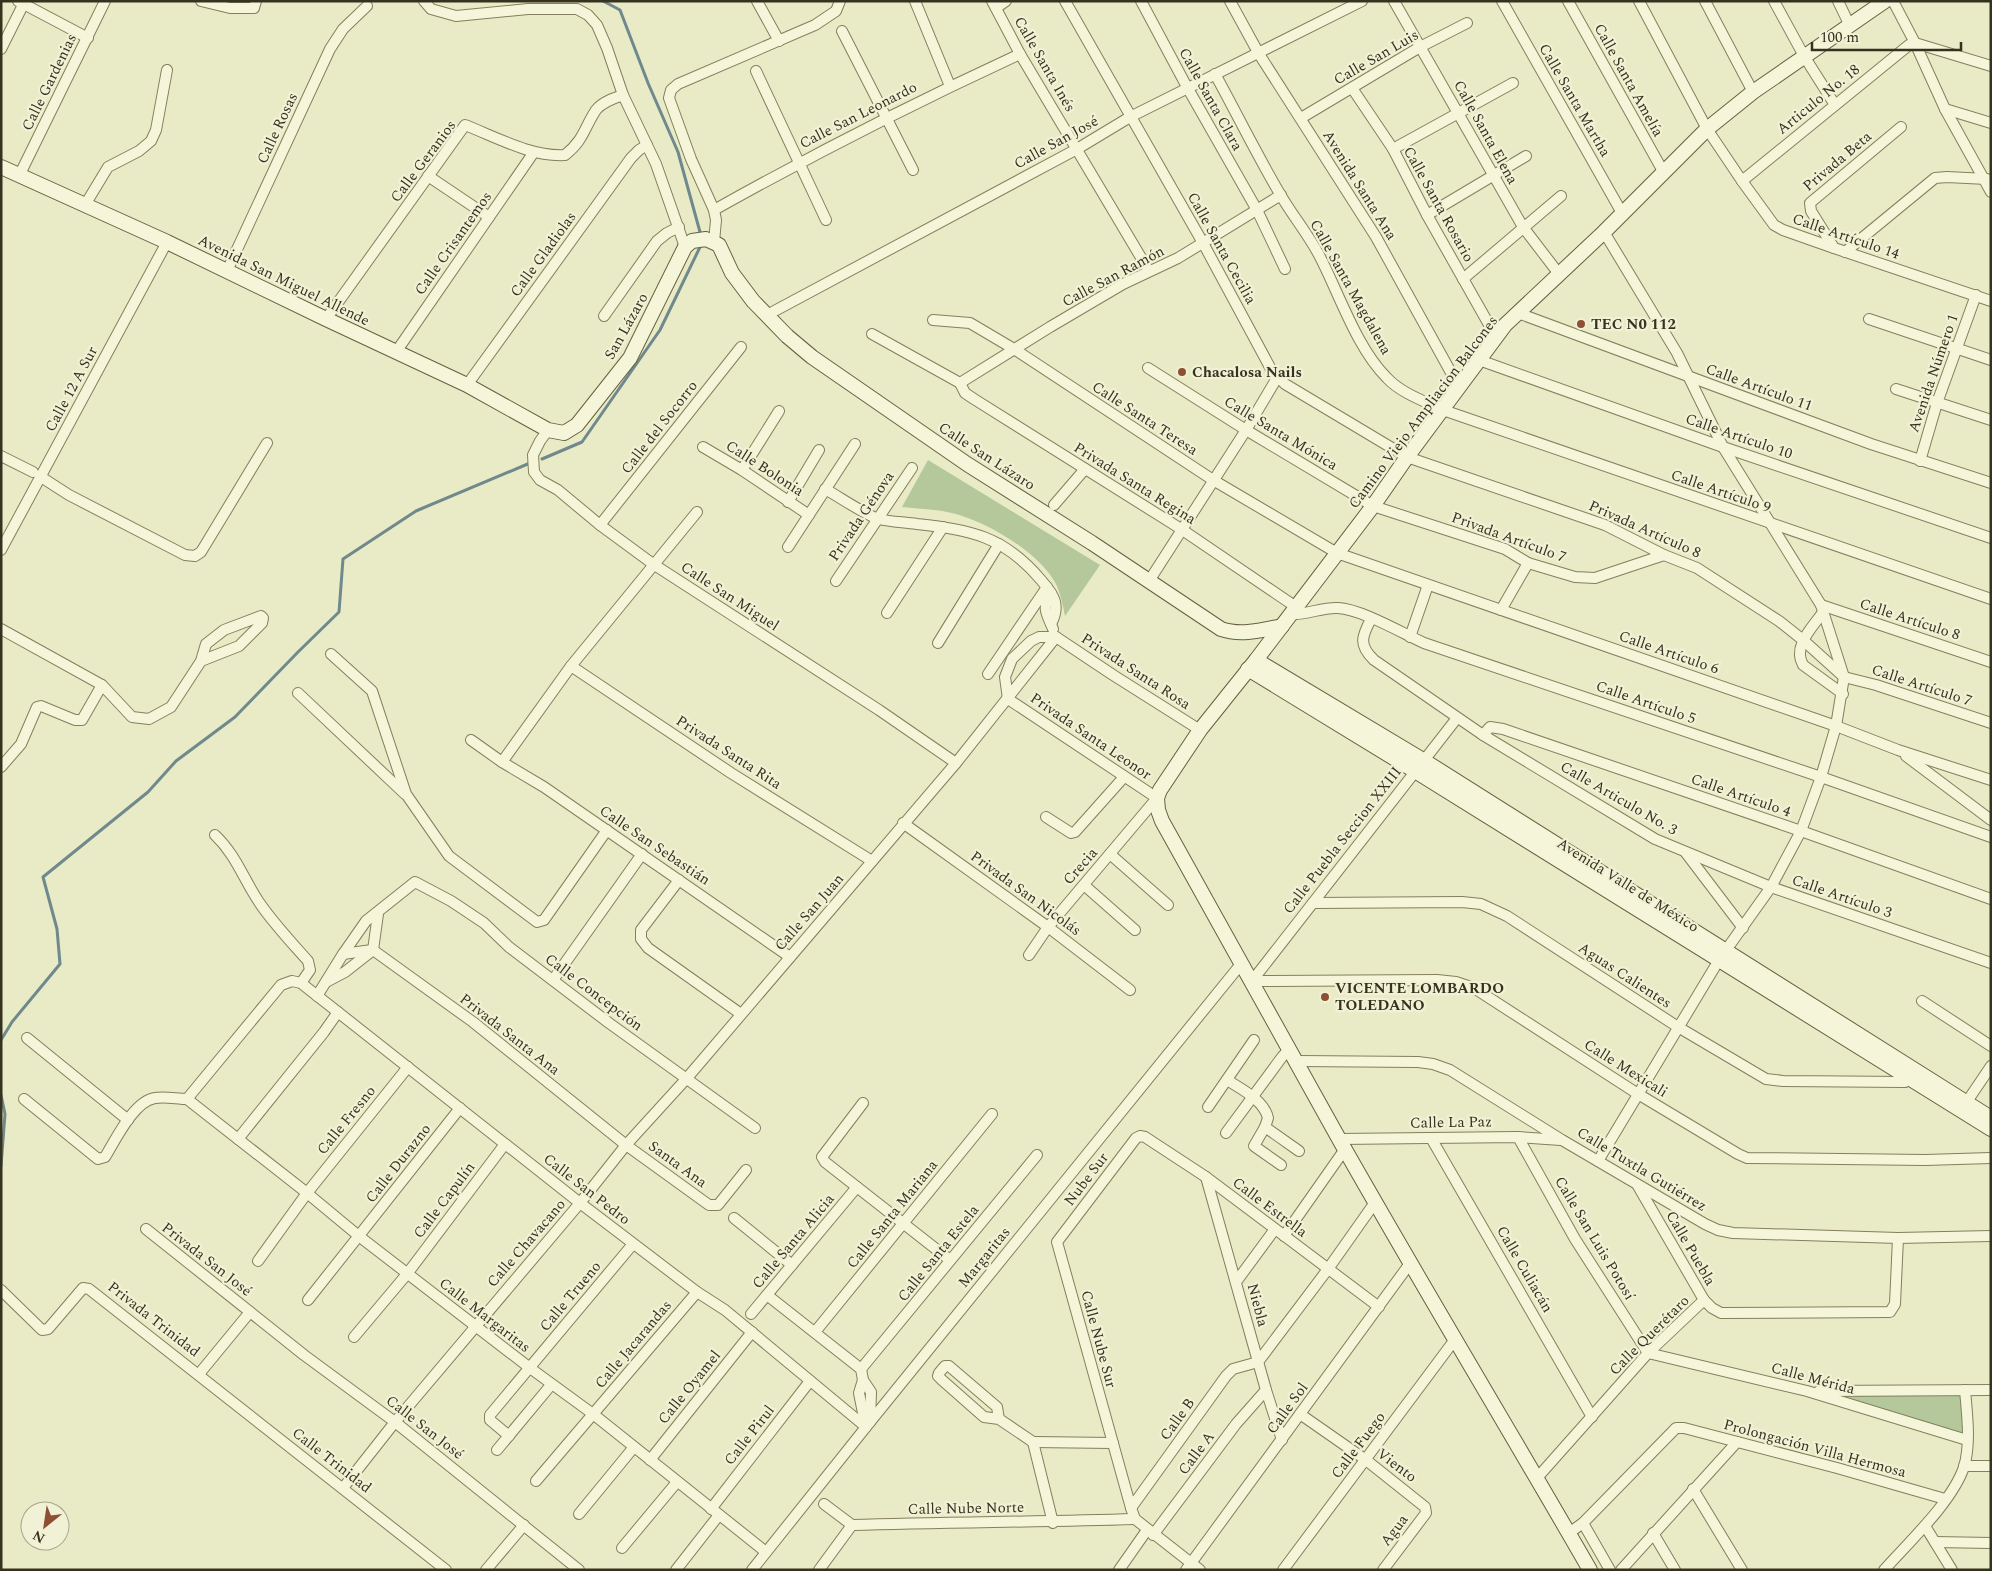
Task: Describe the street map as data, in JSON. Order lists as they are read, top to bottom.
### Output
{
  "streets": {
    "main road": [
      "Avenida San Miguel Allende",
      "San Lázaro",
      "Camino Viejo Ampliacion Balcones",
      "Calle San Lázaro",
      "Avenida Valle de México"
    ],
    "street": [
      "Calle San Luis",
      "Calle Santa Inés",
      "Calle Santa Amelía",
      "Calle Gardenias",
      "Calle Santa Clara",
      "Articulo No. 18",
      "Calle Santa Martha",
      "Calle San Leonardo",
      "Calle Rosas",
      "Calle Santa Elena",
      "Calle San José",
      "Calle Geranios",
      "Privada Beta",
      "Avenida Santa Ana",
      "Calle Santa Rosario",
      "Calle Artículo 14",
      "Calle Crisantemos",
      "Calle Santa Cecilia",
      "Calle Gladiolas",
      "Calle San Ramón",
      "Calle Santa Magdalena",
      "Avenida Número 1",
      "Calle Artículo 11",
      "Calle 12 A Sur",
      "Calle Santa Teresa",
      "Calle del Socorro",
      "Calle Santa Mónica",
      "Calle Artículo 10",
      "Calle Bolonia",
      "Privada Santa Regina",
      "Calle Artículo 9",
      "Privada Génova",
      "Privada Artículo 8",
      "Privada Artículo 7",
      "Calle San Miguel",
      "Calle Artículo 8",
      "Calle Artículo 6",
      "Privada Santa Rosa",
      "Calle Artículo 7",
      "Calle Artículo 5",
      "Privada Santa Leonor",
      "Privada Santa Rita",
      "Calle Artículo 4",
      "Calle Articulo No. 3",
      "Calle Puebla Seccion XXIII",
      "Calle San Sebastián",
      "Crecia",
      "Privada San Nicolás",
      "Calle Artículo 3",
      "Calle San Juan",
      "Aguas Calientes",
      "Calle Concepción",
      "Privada Santa Ana",
      "Calle Mexicali",
      "Calle Fresno",
      "Calle La Paz",
      "Calle Durazno",
      "Santa Ana",
      "Calle Tuxtla Gutiérrez",
      "Nube Sur",
      "Calle San Pedro",
      "Calle Capulín",
      "Calle Estrella",
      "Calle Santa Mariana",
      "Calle San Luis Potosí",
      "Calle Santa Alicia",
      "Calle Chavacano",
      "Calle Puebla",
      "Calle Santa Estela",
      "Margaritas",
      "Privada San José",
      "Calle Culiacán",
      "Calle Trueno",
      "Niebla",
      "Calle Margaritas",
      "Privada Trinidad",
      "Calle Querétaro",
      "Calle Nube Sur",
      "Calle Jacarandas",
      "Calle Mérida",
      "Calle Oyamel",
      "Calle Sol",
      "Calle B",
      "Calle Pirul",
      "Calle Fuego",
      "Prolongación Villa Hermosa",
      "Calle A",
      "Calle Trinidad",
      "Viento",
      "Calle Nube Norte",
      "Agua"
    ]
  },
  "crossings": [
    ["Calle San Luis", "Calle Santa Elena"],
    ["Calle San Luis", "Avenida Santa Ana"],
    ["Calle San Luis", "Calle Santa Rosario"],
    ["Calle Santa Inés", "Calle San Leonardo"],
    ["Calle Santa Inés", "Calle San José"],
    ["Calle Santa Inés", "Calle San Ramón"],
    ["Calle Santa Amelía", "Camino Viejo Ampliacion Balcones"],
    ["Calle Gardenias", "Avenida San Miguel Allende"],
    ["Calle Santa Clara", "Calle San José"],
    ["Calle Santa Clara", "Calle San Ramón"],
    ["Articulo No. 18", "Calle Artículo 14"],
    ["Calle Santa Martha", "Camino Viejo Ampliacion Balcones"],
    ["Calle Rosas", "Avenida San Miguel Allende"],
    ["Calle Santa Elena", "Camino Viejo Ampliacion Balcones"],
    ["Calle San José", "Avenida Santa Ana"],
    ["Calle San José", "Calle Santa Cecilia"],
    ["Calle San José", "Calle Santa Magdalena"],
    ["Calle San José", "Calle San Lázaro"],
    ["Calle San José", "Calle Chavacano"],
    ["Calle San José", "Privada San José"],
    ["Calle Geranios", "Calle Crisantemos"],
    ["Calle Geranios", "Avenida San Miguel Allende"],
    ["Privada Beta", "Calle Artículo 14"],
    ["Avenida Santa Ana", "Camino Viejo Ampliacion Balcones"],
    ["Calle Santa Rosario", "Camino Viejo Ampliacion Balcones"],
    ["Calle Artículo 14", "Avenida Número 1"],
    ["Calle Artículo 14", "Camino Viejo Ampliacion Balcones"],
    ["Calle Crisantemos", "Avenida San Miguel Allende"],
    ["Calle Santa Cecilia", "Calle San Ramón"],
    ["Calle Santa Cecilia", "Camino Viejo Ampliacion Balcones"],
    ["Calle Santa Cecilia", "Privada Artículo 8"],
    ["Calle Gladiolas", "Avenida San Miguel Allende"],
    ["Calle San Ramón", "Calle Santa Magdalena"],
    ["Calle San Ramón", "Calle Santa Teresa"],
    ["Calle San Ramón", "Privada Santa Regina"],
    ["Avenida San Miguel Allende", "San Lázaro"],
    ["Avenida San Miguel Allende", "Calle 12 A Sur"],
    ["Avenida San Miguel Allende", "Calle San Miguel"],
    ["Calle Santa Magdalena", "Camino Viejo Ampliacion Balcones"],
    ["Calle Santa Magdalena", "Calle Artículo 9"],
    ["San Lázaro", "Calle San Lázaro"],
    ["San Lázaro", "Calle San Miguel"],
    ["Avenida Número 1", "Calle Artículo 11"],
    ["Calle Artículo 11", "Camino Viejo Ampliacion Balcones"],
    ["Camino Viejo Ampliacion Balcones", "Calle Santa Teresa"],
    ["Camino Viejo Ampliacion Balcones", "Calle Santa Mónica"],
    ["Camino Viejo Ampliacion Balcones", "Calle Artículo 10"],
    ["Camino Viejo Ampliacion Balcones", "Calle San Lázaro"],
    ["Camino Viejo Ampliacion Balcones", "Privada Santa Regina"],
    ["Camino Viejo Ampliacion Balcones", "Calle Artículo 9"],
    ["Camino Viejo Ampliacion Balcones", "Privada Artículo 8"],
    ["Camino Viejo Ampliacion Balcones", "Privada Artículo 7"],
    ["Camino Viejo Ampliacion Balcones", "Calle Artículo 6"],
    ["Camino Viejo Ampliacion Balcones", "Privada Santa Rosa"],
    ["Camino Viejo Ampliacion Balcones", "Calle Artículo 5"],
    ["Camino Viejo Ampliacion Balcones", "Privada Santa Leonor"],
    ["Camino Viejo Ampliacion Balcones", "Crecia"],
    ["Camino Viejo Ampliacion Balcones", "Avenida Valle de México"],
    ["Calle Santa Teresa", "Calle Artículo 6"],
    ["Calle del Socorro", "Calle San Miguel"],
    ["Calle Santa Mónica", "Privada Artículo 7"],
    ["Privada Santa Regina", "Calle Artículo 5"],
    ["Privada Artículo 8", "Privada Artículo 7"],
    ["Privada Artículo 8", "Calle Artículo 7"],
    ["Calle San Miguel", "Calle San Juan"],
    ["Privada Santa Rosa", "Calle San Juan"],
    ["Privada Santa Leonor", "Crecia"],
    ["Privada Santa Leonor", "Calle San Juan"],
    ["Privada Santa Rita", "Calle San Juan"],
    ["Calle Artículo 4", "Calle Articulo No. 3"],
    ["Calle Articulo No. 3", "Calle Puebla Seccion XXIII"],
    ["Calle Articulo No. 3", "Calle Artículo 3"],
    ["Calle Puebla Seccion XXIII", "Avenida Valle de México"],
    ["Calle Puebla Seccion XXIII", "Aguas Calientes"],
    ["Calle Puebla Seccion XXIII", "Calle Mexicali"],
    ["Calle San Sebastián", "Calle San Juan"],
    ["Crecia", "Privada San Nicolás"],
    ["Avenida Valle de México", "Aguas Calientes"],
    ["Privada San Nicolás", "Calle San Juan"],
    ["Calle San Juan", "Calle Concepción"],
    ["Calle San Juan", "Privada Santa Ana"],
    ["Calle San Juan", "Santa Ana"],
    ["Calle San Juan", "Calle San Pedro"],
    ["Calle San Juan", "Calle Chavacano"],
    ["Privada Santa Ana", "Santa Ana"],
    ["Calle Fresno", "Calle San Pedro"],
    ["Calle Fresno", "Calle Margaritas"],
    ["Calle La Paz", "Calle Tuxtla Gutiérrez"],
    ["Calle La Paz", "Calle San Luis Potosí"],
    ["Calle La Paz", "Calle Culiacán"],
    ["Calle Durazno", "Calle San Pedro"],
    ["Calle Durazno", "Calle Margaritas"],
    ["Calle Tuxtla Gutiérrez", "Calle Puebla"],
    ["Calle Tuxtla Gutiérrez", "Calle Querétaro"],
    ["Nube Sur", "Calle Estrella"],
    ["Nube Sur", "Calle Nube Sur"],
    ["Calle San Pedro", "Calle Capulín"],
    ["Calle San Pedro", "Calle Chavacano"],
    ["Calle San Pedro", "Margaritas"],
    ["Calle San Pedro", "Calle Trueno"],
    ["Calle San Pedro", "Calle Jacarandas"],
    ["Calle San Pedro", "Calle Oyamel"],
    ["Calle San Pedro", "Calle Pirul"],
    ["Calle Capulín", "Calle Margaritas"],
    ["Calle Estrella", "Niebla"],
    ["Calle Estrella", "Calle Sol"],
    ["Calle San Luis Potosí", "Calle Querétaro"],
    ["Calle San Luis Potosí", "Calle Mérida"],
    ["Calle Chavacano", "Calle Margaritas"],
    ["Calle Chavacano", "Calle Trinidad"],
    ["Calle Puebla", "Calle Querétaro"],
    ["Margaritas", "Calle Margaritas"],
    ["Calle Culiacán", "Calle Querétaro"],
    ["Calle Trueno", "Calle Margaritas"],
    ["Niebla", "Calle Sol"],
    ["Niebla", "Calle B"],
    ["Niebla", "Calle A"],
    ["Calle Margaritas", "Calle Jacarandas"],
    ["Calle Margaritas", "Calle Oyamel"],
    ["Calle Margaritas", "Calle Pirul"],
    ["Privada Trinidad", "Calle Trinidad"],
    ["Calle Querétaro", "Calle Mérida"],
    ["Calle Nube Sur", "Calle B"],
    ["Calle Nube Sur", "Calle Nube Norte"],
    ["Calle Sol", "Viento"],
    ["Calle Fuego", "Viento"],
    ["Viento", "Agua"]
  ],
  "places": ["TEC N0 112", "Chacalosa Nails", "VICENTE LOMBARDO TOLEDANO"],
  "scale_bar": "100 m",
  "north": "bottom left"
}
